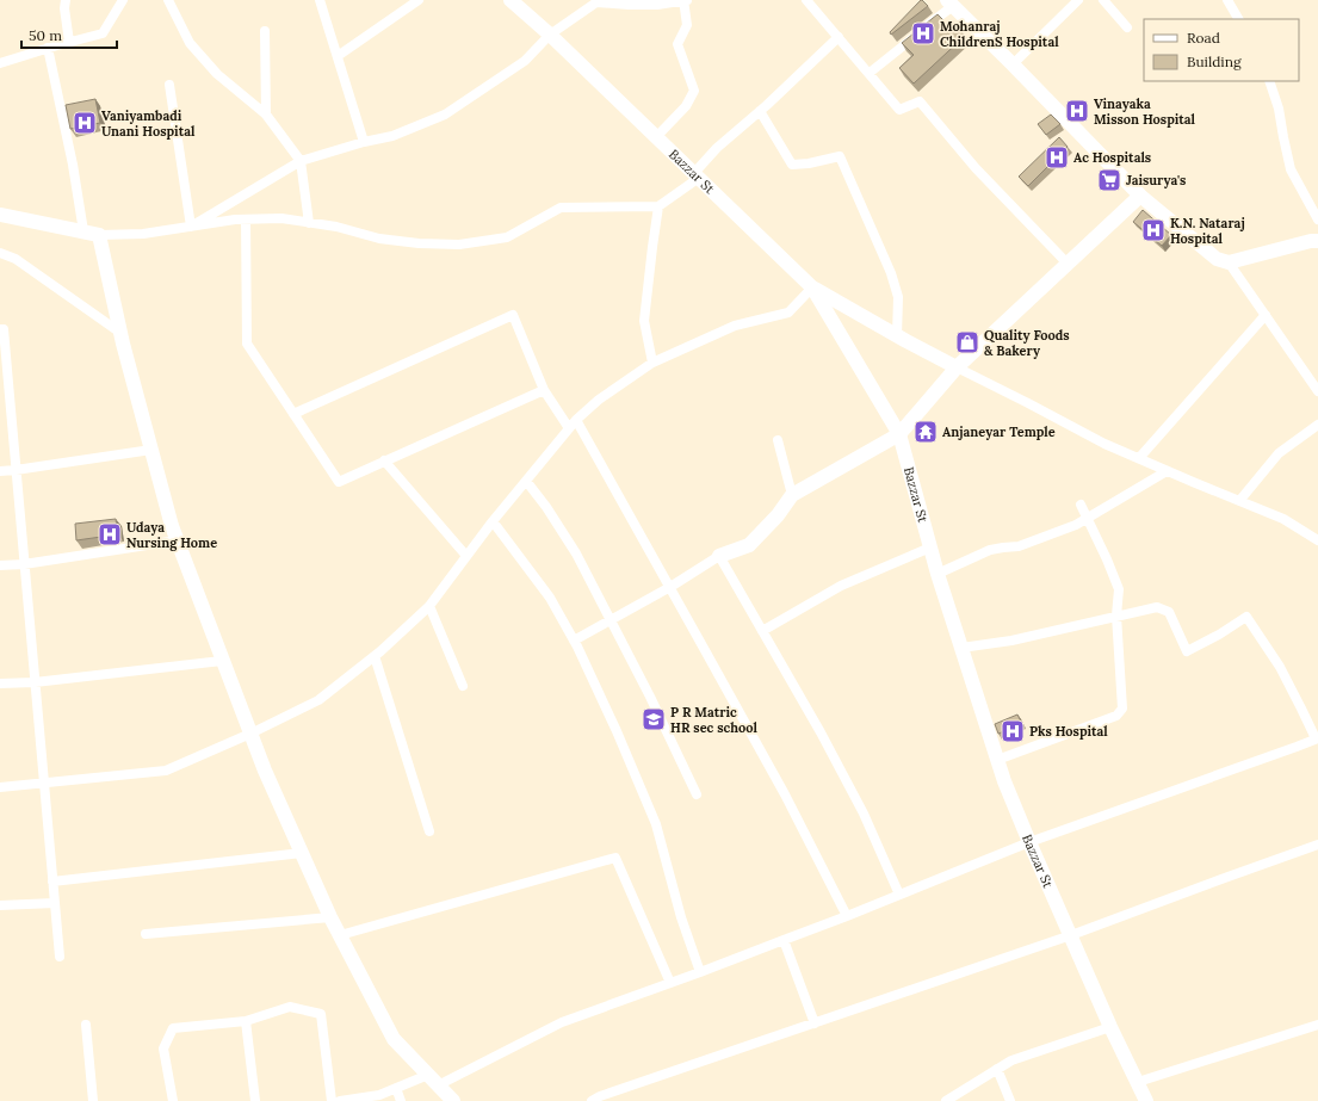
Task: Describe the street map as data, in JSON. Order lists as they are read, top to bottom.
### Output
{
  "streets": {
    "main road": ["Bazzar St"]
  },
  "places": {
    "hospital": [
      "Mohanraj ChildrenS Hospital",
      "Vinayaka Misson Hospital",
      "Vaniyambadi Unani Hospital",
      "Ac Hospitals",
      "K.N. Nataraj Hospital",
      "Udaya Nursing Home",
      "Pks Hospital"
    ],
    "supermarket": ["Jaisurya's"],
    "shop": ["Quality Foods & Bakery"],
    "temple": ["Anjaneyar Temple"],
    "school or university": ["P R Matric HR sec school"]
  },
  "legend": ["Road", "Building"],
  "scale_bar": "50 m"
}
